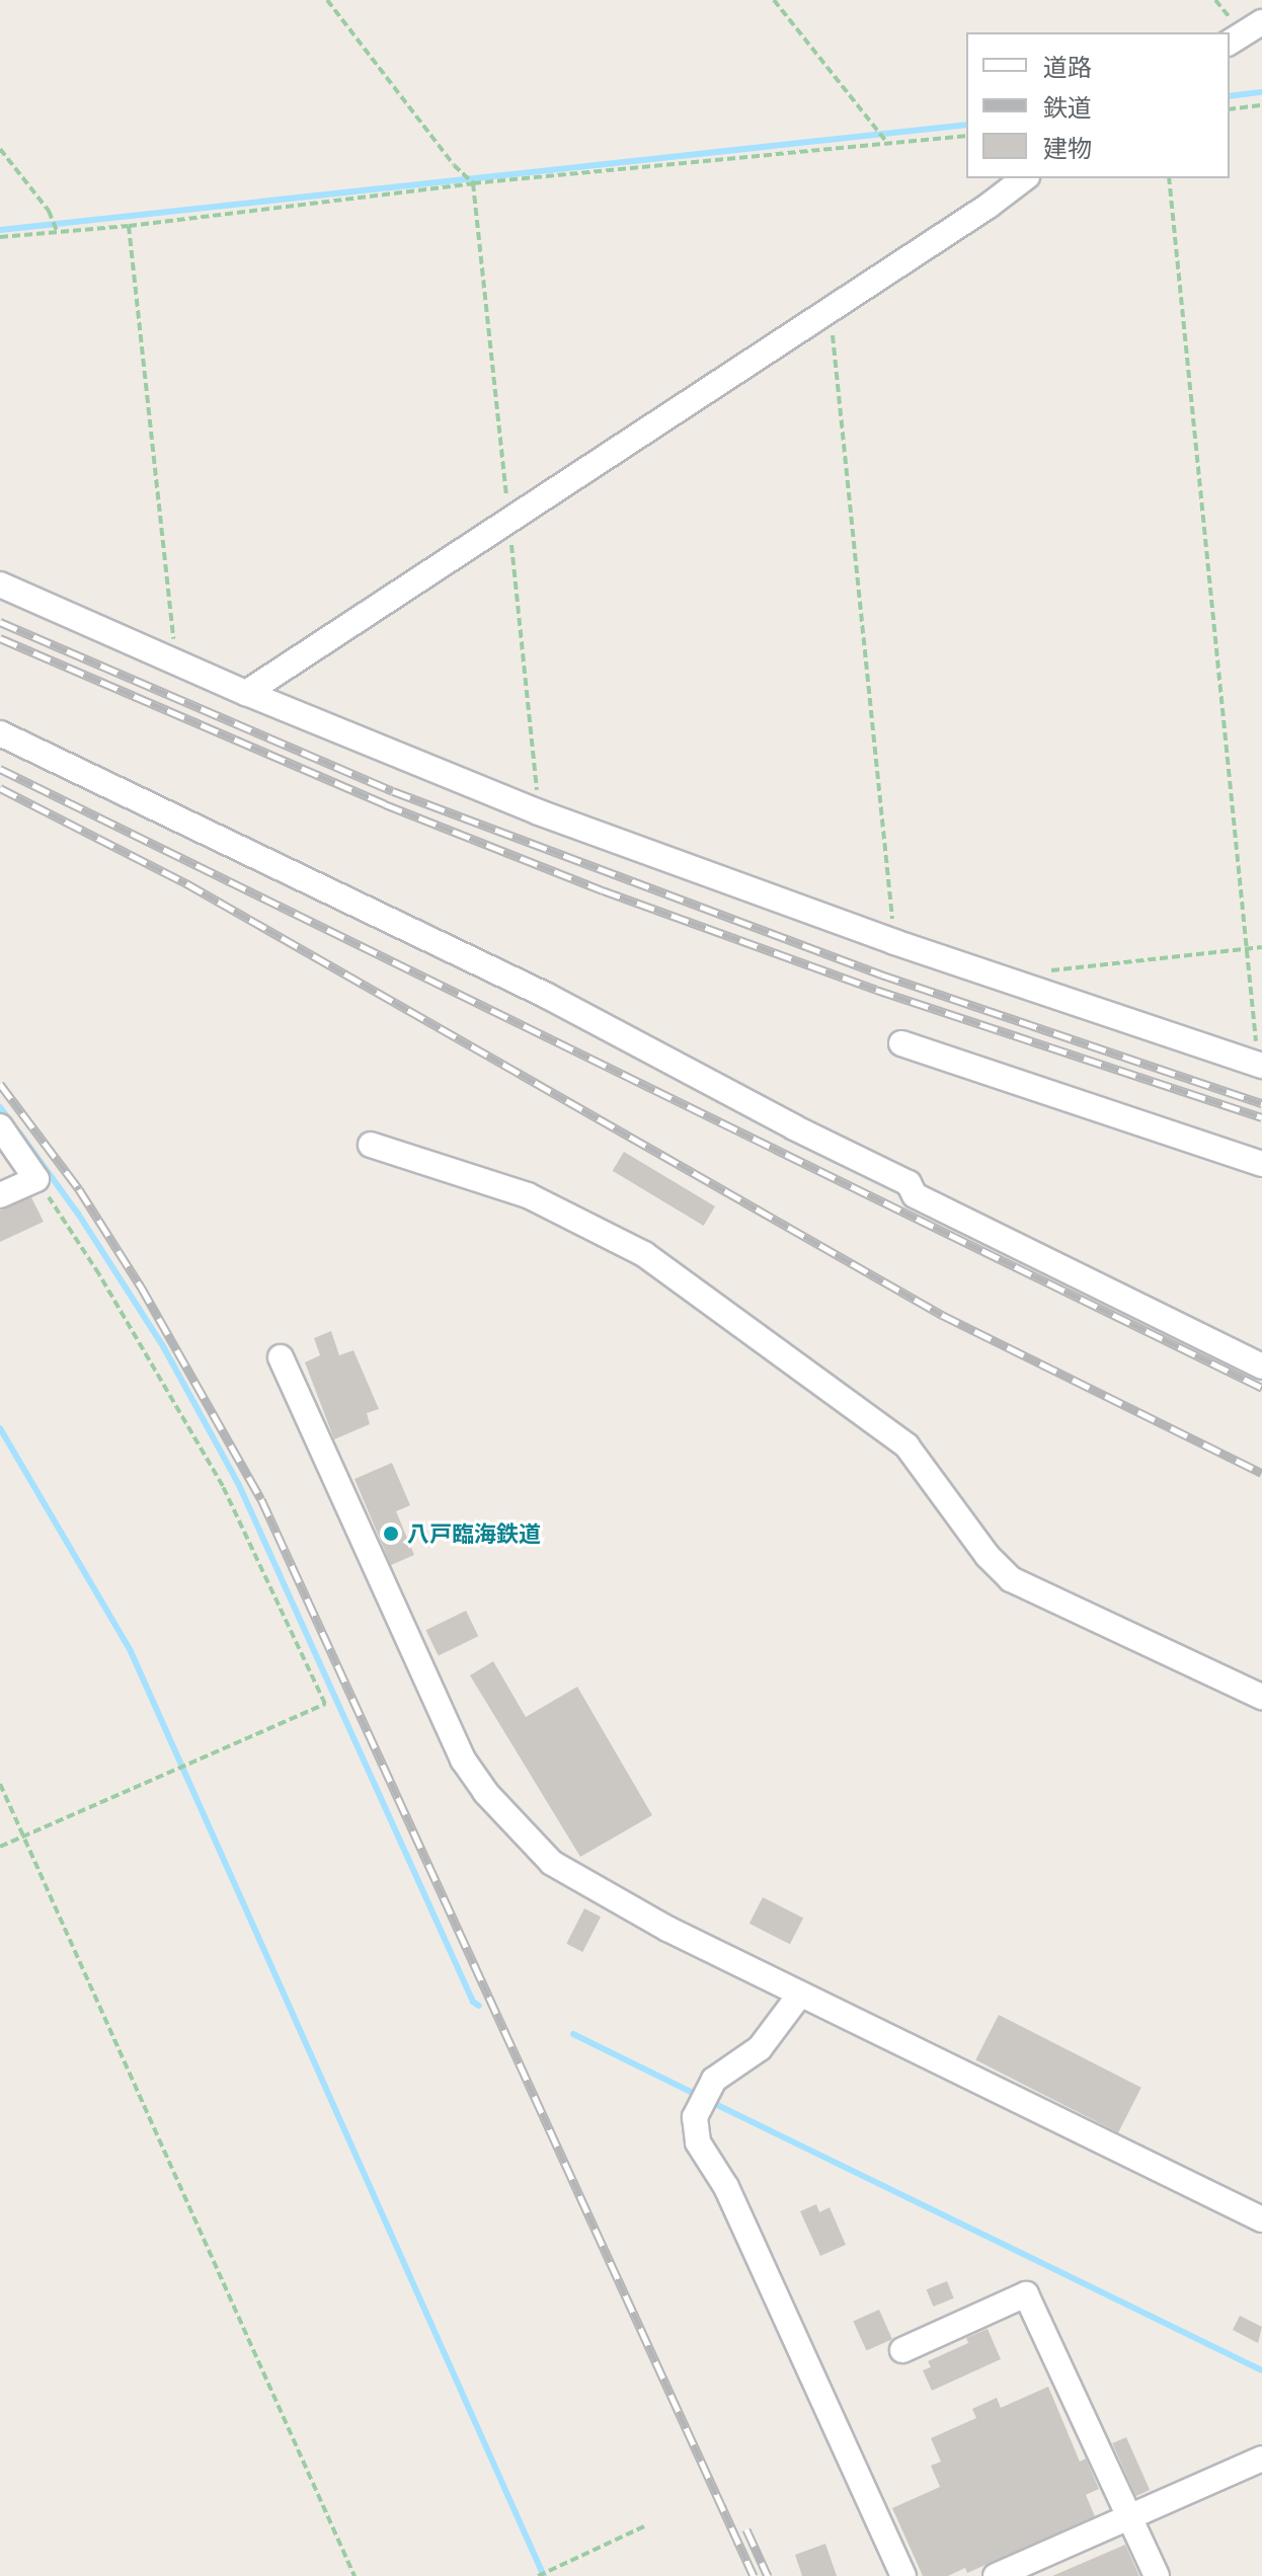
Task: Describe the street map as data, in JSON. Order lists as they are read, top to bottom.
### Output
{
  "places": ["八戸臨海鉄道"],
  "legend": ["道路", "鉄道", "建物"]
}
